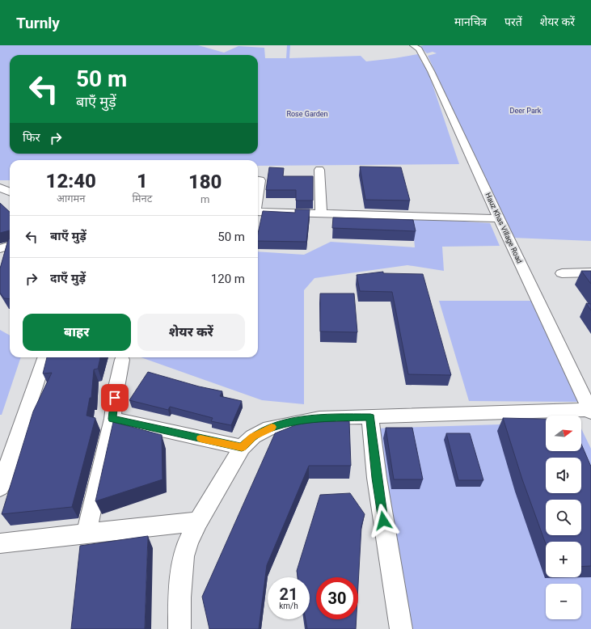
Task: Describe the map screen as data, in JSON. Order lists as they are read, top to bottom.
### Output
{
  "streets": {
    "street": ["Hauz Khas Village Road"]
  },
  "parks": ["Deer Park", "Rose Garden"],
  "north": "right",
  "page": {
    "header": "Turnly",
    "nav": ["मानचित्र", "परतें", "शेयर करें"],
    "turn": ["50 m", "बाएँ मुड़ें"],
    "then": "फिर",
    "eta": [
      "12:40",
      "आगमन",
      "1",
      "मिनट",
      "180",
      "m"
    ],
    "list": [
      {
        "name": "बाएँ मुड़ें",
        "value": "50 m"
      },
      {
        "name": "दाएँ मुड़ें",
        "value": "120 m"
      }
    ],
    "buttons": ["बाहर", "शेयर करें"],
    "map_buttons": ["+", "−"],
    "speed": "21 km/h",
    "limit": "30"
  }
}
